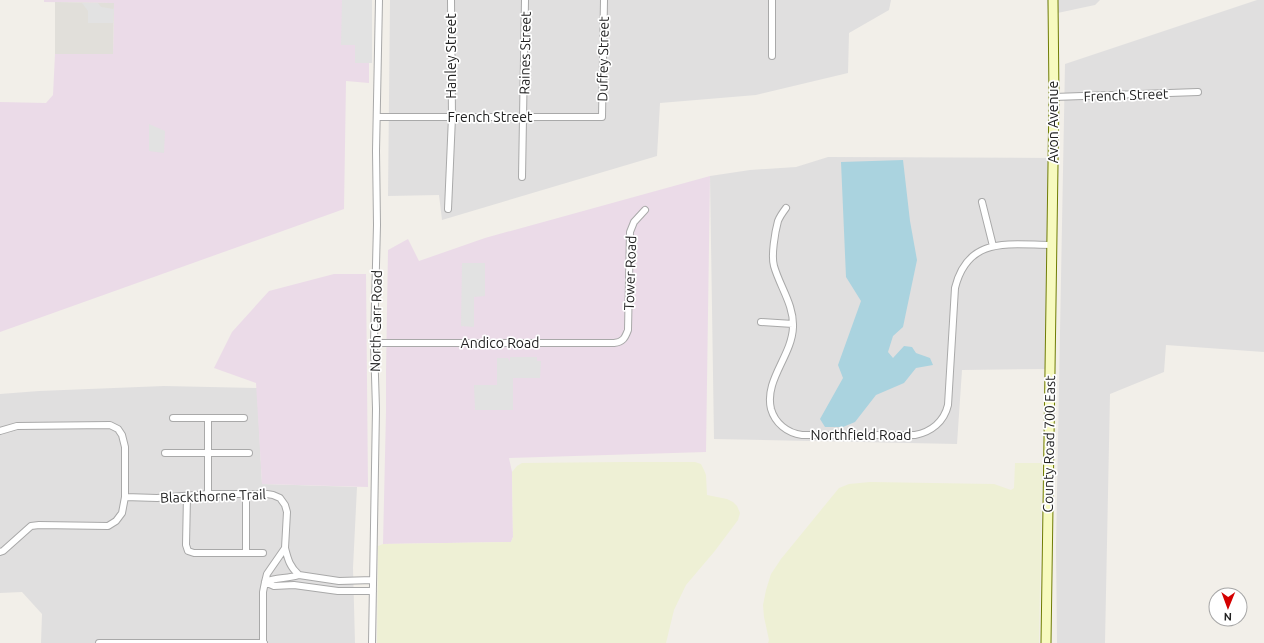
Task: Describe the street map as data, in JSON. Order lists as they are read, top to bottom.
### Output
{
  "streets": {
    "main road": ["Avon Avenue", "County Road 700 East"],
    "street": [
      "Raines Street",
      "Hanley Street",
      "Duffey Street",
      "French Street",
      "Tower Road",
      "North Carr Road",
      "Andico Road",
      "Northfield Road",
      "Blackthorne Trail"
    ]
  },
  "crossings": [
    ["Raines Street", "French Street"],
    ["Hanley Street", "French Street"],
    ["Duffey Street", "French Street"],
    ["French Street", "Avon Avenue"],
    ["French Street", "North Carr Road"],
    ["Avon Avenue", "Northfield Road"],
    ["Avon Avenue", "County Road 700 East"],
    ["Tower Road", "Andico Road"],
    ["North Carr Road", "Andico Road"],
    ["Northfield Road", "County Road 700 East"]
  ],
  "north": "bottom"
}
